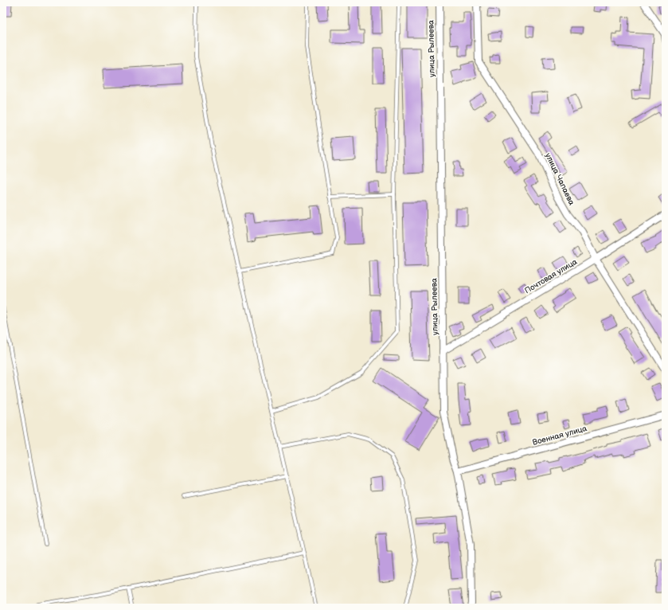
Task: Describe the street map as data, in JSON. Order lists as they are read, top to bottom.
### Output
{
  "streets": {
    "street": [
      "улица Рылеева",
      "улица Чапаева",
      "Почтовая улица",
      "Военная улица"
    ]
  },
  "crossings": [
    ["улица Рылеева", "Почтовая улица"],
    ["улица Рылеева", "Военная улица"],
    ["улица Чапаева", "Почтовая улица"]
  ]
}
